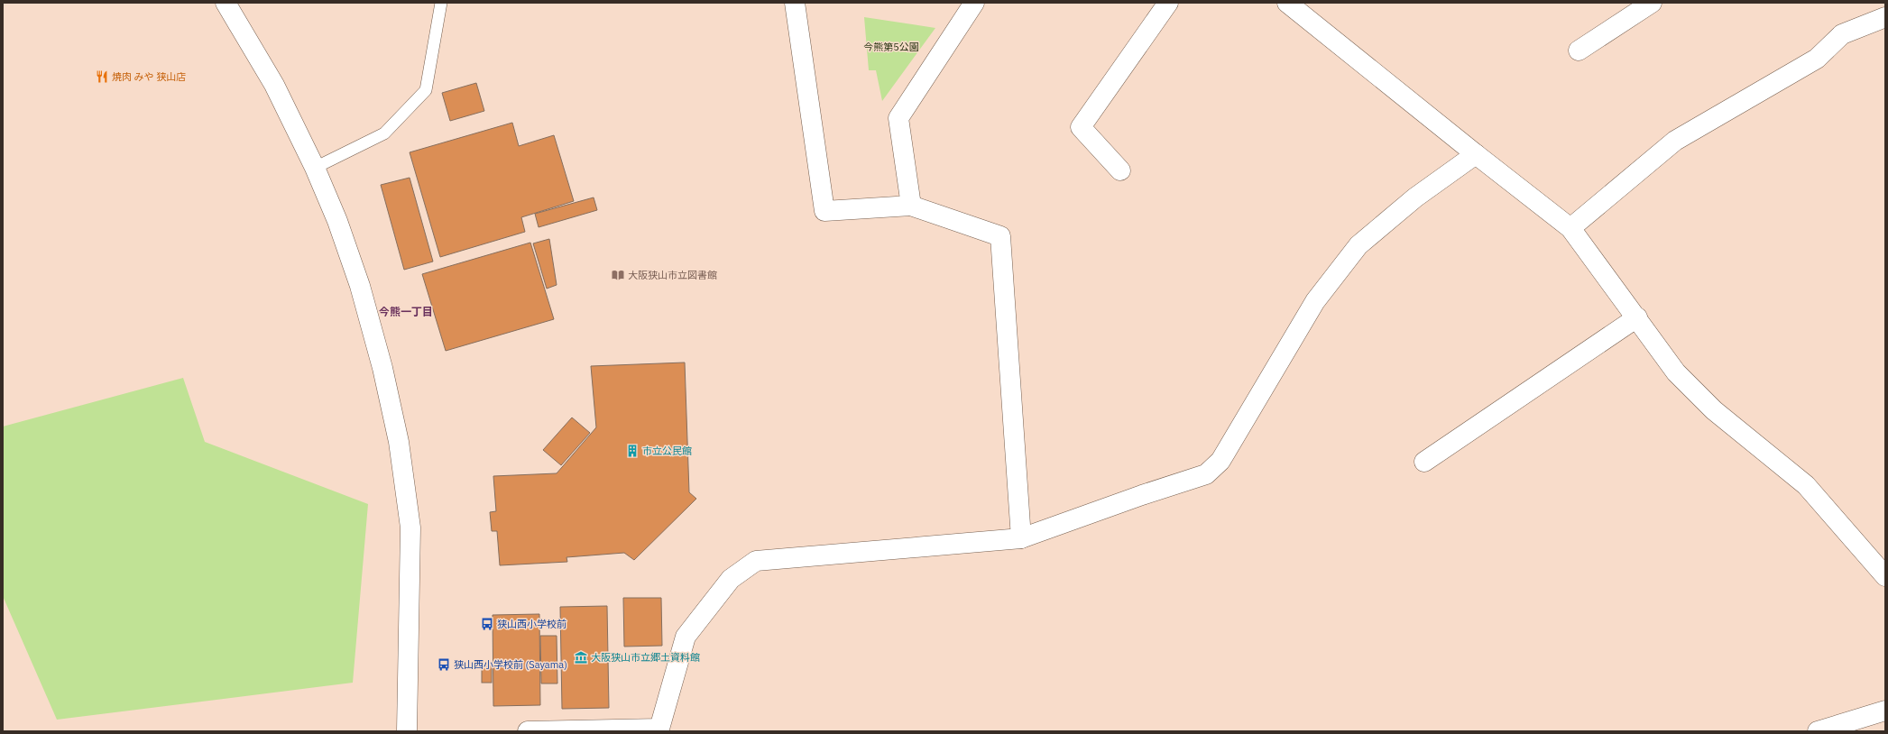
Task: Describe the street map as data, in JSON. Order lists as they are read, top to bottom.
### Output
{
  "districts": ["今熊一丁目"],
  "parks": ["今熊第5公園"],
  "places": {
    "restaurant": ["焼肉 みや 狭山店"],
    "library": ["大阪狭山市立図書館"],
    "building": ["市立公民館"],
    "bus stop": ["狭山西小学校前", "狭山西小学校前 (Sayama)"],
    "museum": ["大阪狭山市立郷土資料館"]
  }
}
